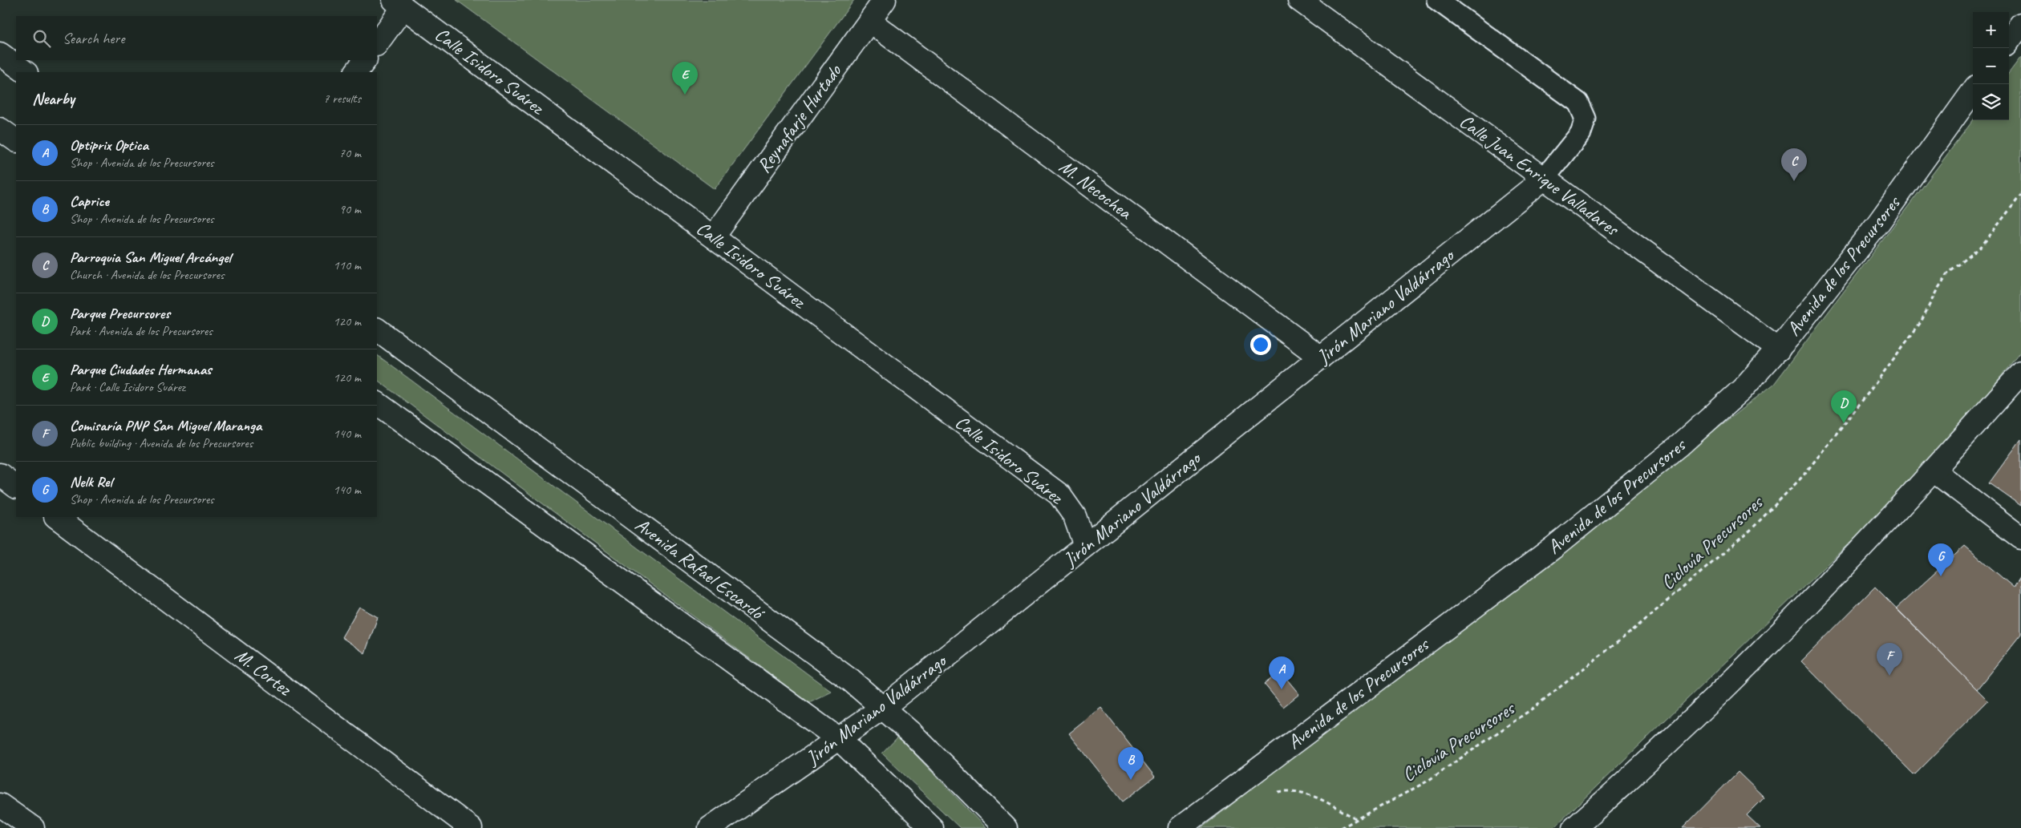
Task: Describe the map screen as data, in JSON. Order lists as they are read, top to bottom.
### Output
{
  "streets": {
    "street": [
      "Calle Isidoro Suárez",
      "Reynafarje Hurtado",
      "Calle Juan Enrique Valladares",
      "M. Necochea",
      "Avenida de los Precursores",
      "Jirón Mariano Valdárrago",
      "Avenida Rafael Escardó",
      "M. Cortez"
    ],
    "path": ["Ciclovía Precursores"]
  },
  "crossings": [
    ["Calle Isidoro Suárez", "Reynafarje Hurtado"],
    ["Calle Isidoro Suárez", "Jirón Mariano Valdárrago"],
    ["Reynafarje Hurtado", "M. Necochea"],
    ["Calle Juan Enrique Valladares", "Avenida de los Precursores"],
    ["Calle Juan Enrique Valladares", "Jirón Mariano Valdárrago"],
    ["M. Necochea", "Jirón Mariano Valdárrago"],
    ["Jirón Mariano Valdárrago", "Avenida Rafael Escardó"]
  ],
  "page": {
    "map_buttons": ["+", "−"],
    "search": "Search here",
    "pins": [
      "E",
      "C",
      "D",
      "G",
      "F",
      "A",
      "B"
    ],
    "heading": ["Nearby", "7 results"],
    "list": [
      {
        "mark": "A",
        "name": "Optiprix Optica",
        "note": "Shop · Avenida de los Precursores",
        "value": "70 m"
      },
      {
        "mark": "B",
        "name": "Caprice",
        "note": "Shop · Avenida de los Precursores",
        "value": "90 m"
      },
      {
        "mark": "C",
        "name": "Parroquia San Miguel Arcángel",
        "note": "Church · Avenida de los Precursores",
        "value": "110 m"
      },
      {
        "mark": "D",
        "name": "Parque Precursores",
        "note": "Park · Avenida de los Precursores",
        "value": "120 m"
      },
      {
        "mark": "E",
        "name": "Parque Ciudades Hermanas",
        "note": "Park · Calle Isidoro Suárez",
        "value": "120 m"
      },
      {
        "mark": "F",
        "name": "Comisaría PNP San Miguel Maranga",
        "note": "Public building · Avenida de los Precursores",
        "value": "140 m"
      },
      {
        "mark": "G",
        "name": "Nelk Rel",
        "note": "Shop · Avenida de los Precursores",
        "value": "140 m"
      }
    ]
  }
}
